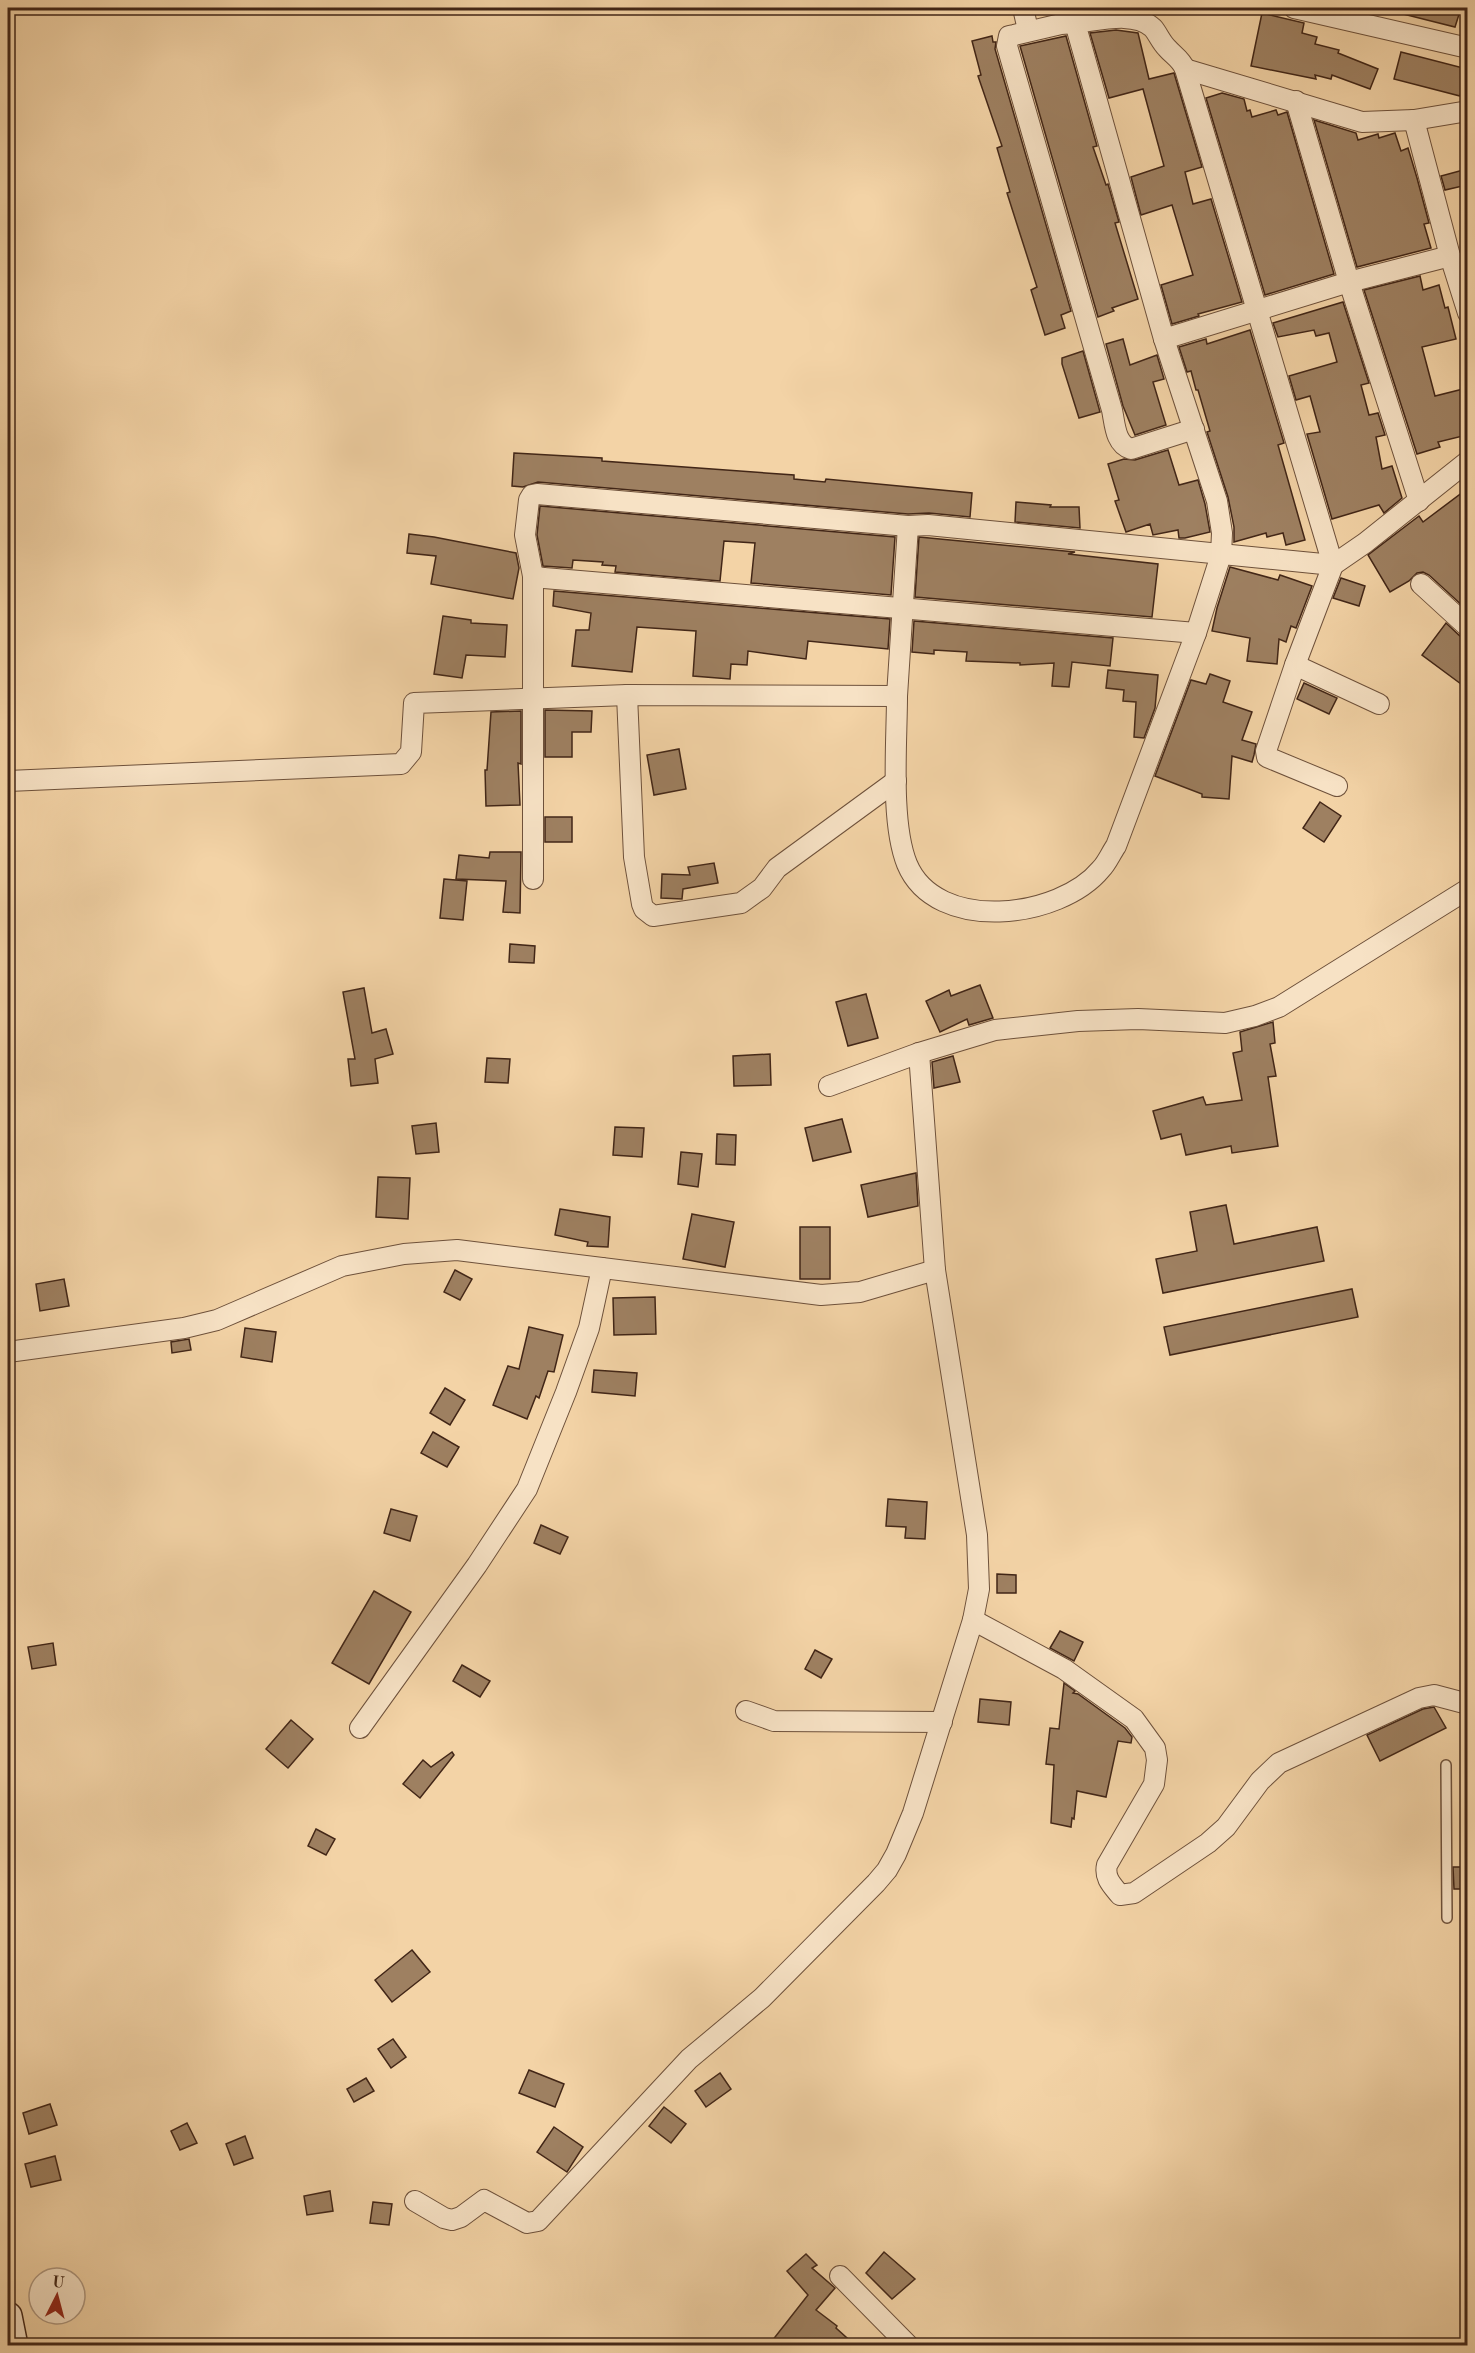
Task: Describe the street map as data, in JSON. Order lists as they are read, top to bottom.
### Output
{
  "north": "top"
}
